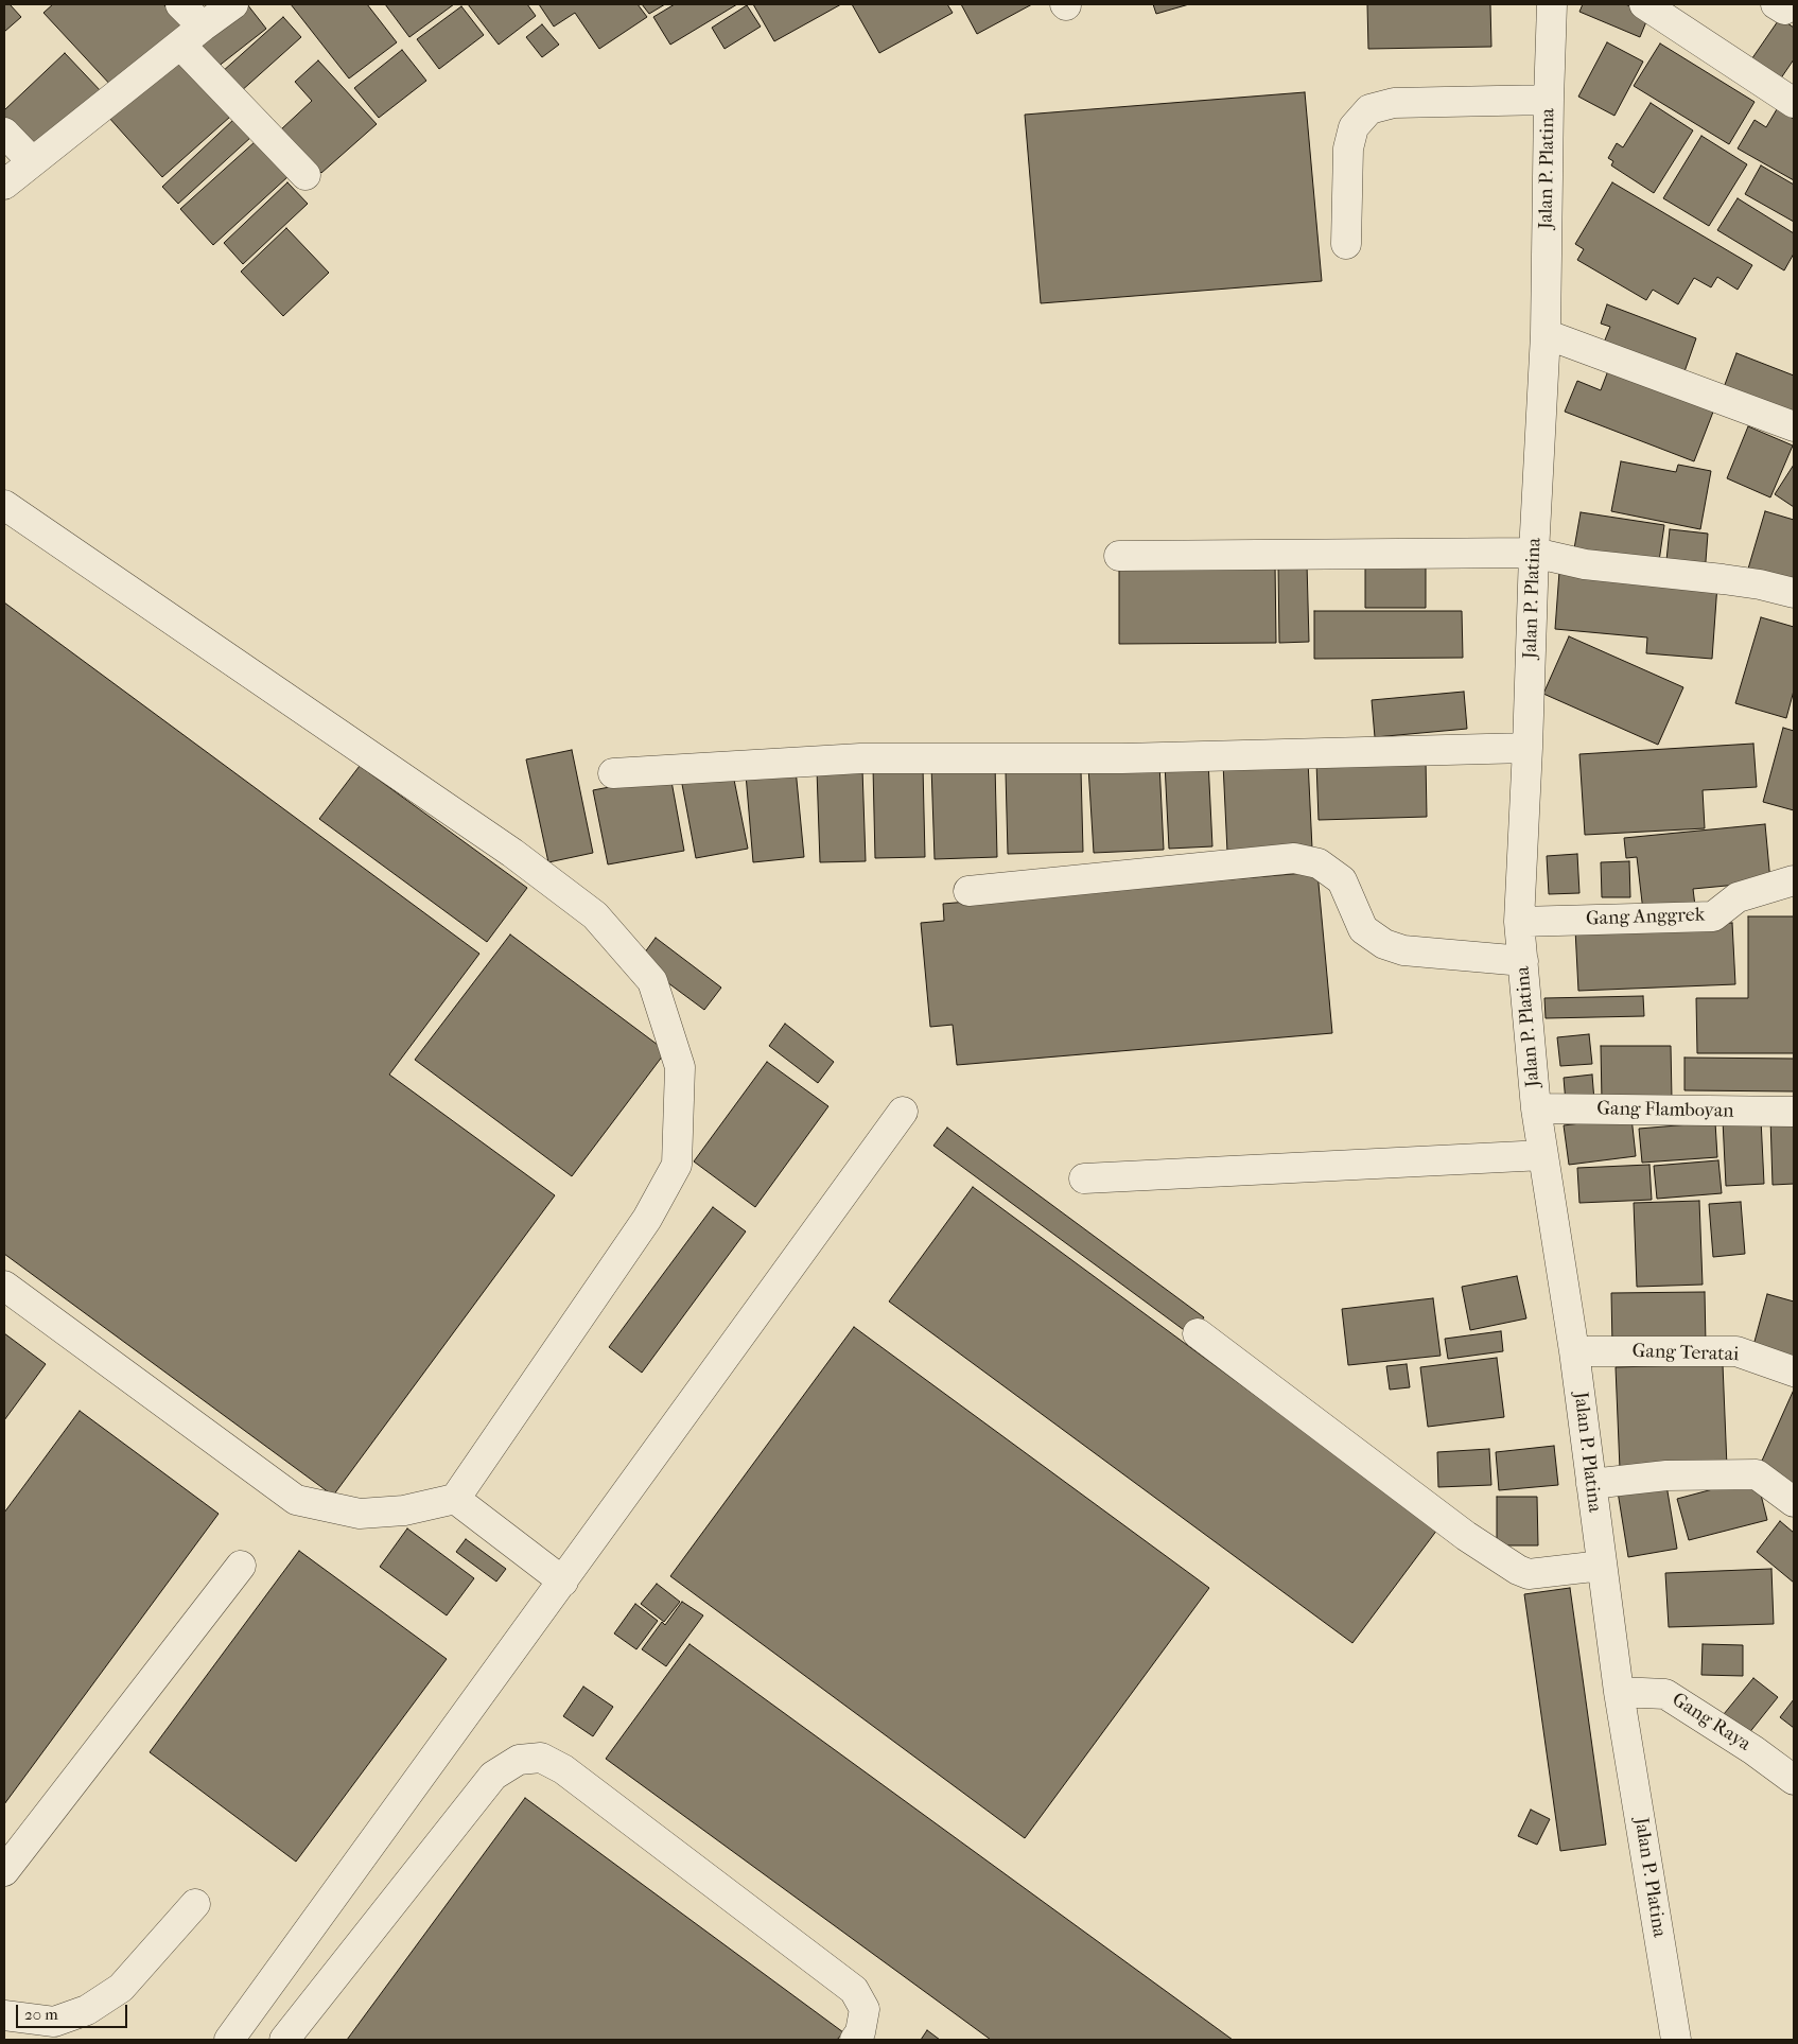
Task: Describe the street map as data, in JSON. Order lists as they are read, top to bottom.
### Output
{
  "streets": {
    "street": [
      "Jalan P. Platina",
      "Gang Anggrek",
      "Gang Flamboyan",
      "Gang Teratai",
      "Gang Raya"
    ]
  },
  "crossings": [
    ["Jalan P. Platina", "Gang Anggrek"],
    ["Jalan P. Platina", "Gang Flamboyan"],
    ["Jalan P. Platina", "Gang Teratai"],
    ["Jalan P. Platina", "Gang Raya"]
  ],
  "scale_bar": "20 m"
}
